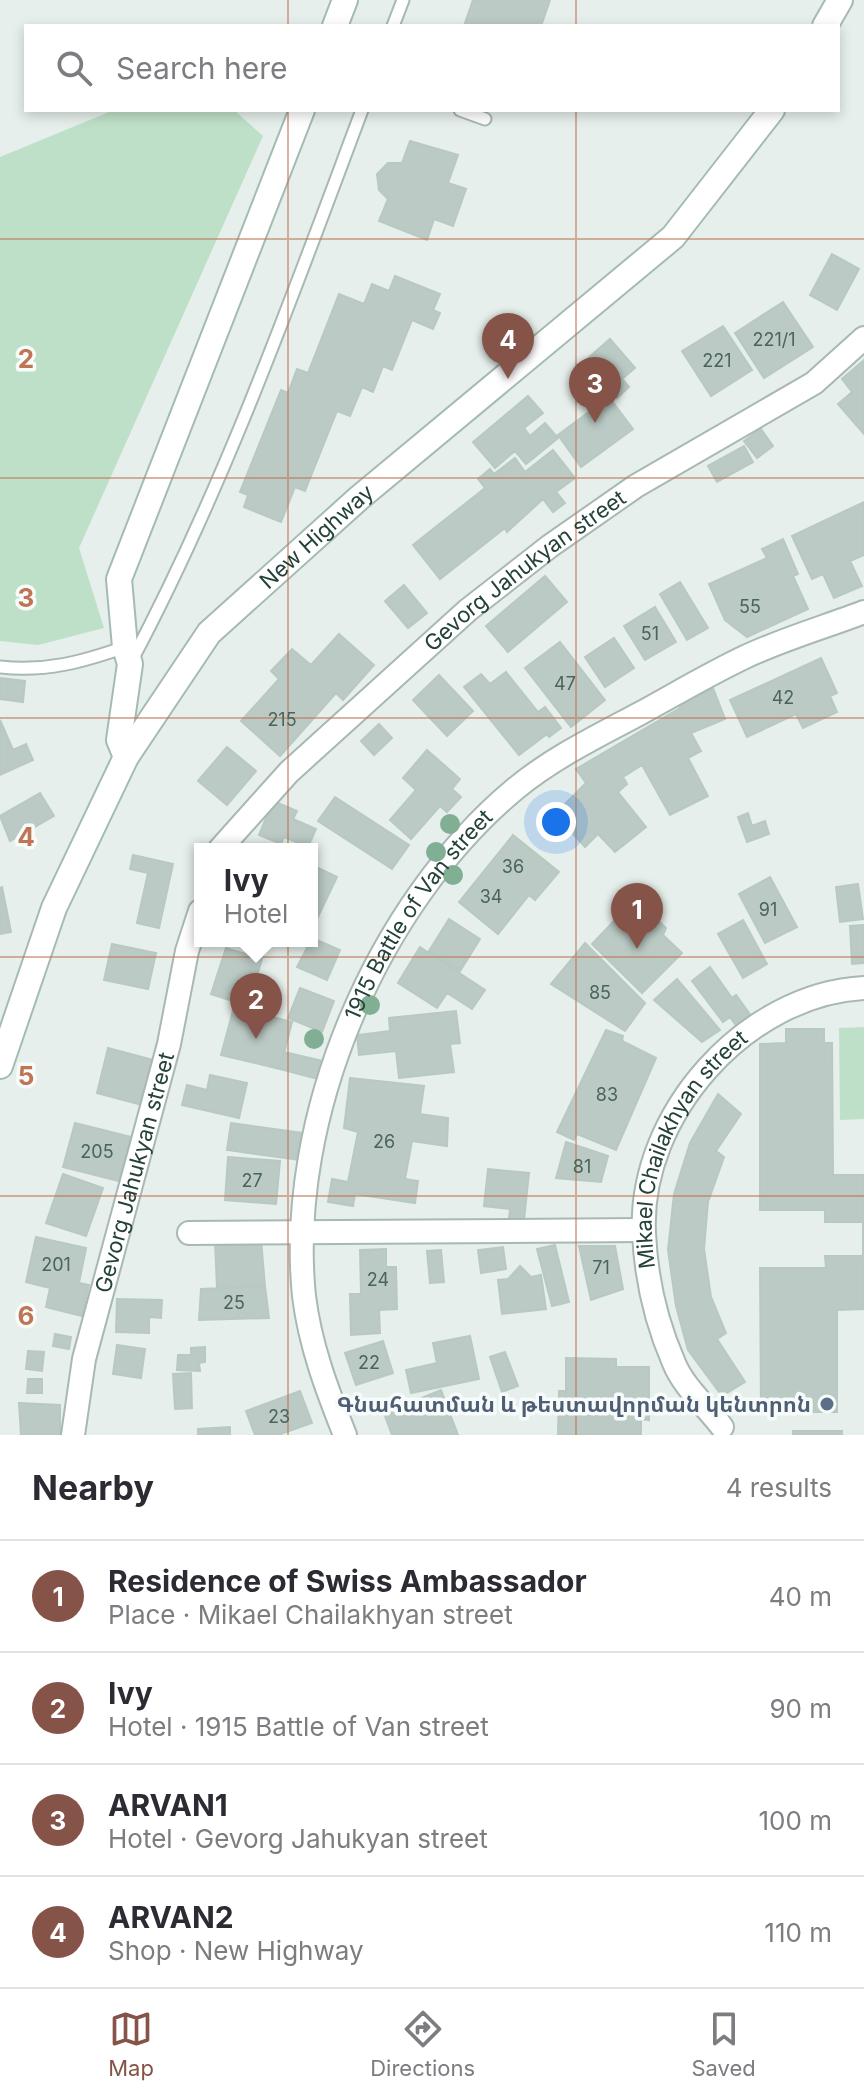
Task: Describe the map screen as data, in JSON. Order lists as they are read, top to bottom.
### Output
{
  "streets": {
    "main road": ["New Highway"],
    "street": ["Gevorg Jahukyan street", "1915 Battle of Van street", "Mikael Chailakhyan street"]
  },
  "places": ["Գնահատման և թեստավորման կենտրոն"],
  "house_numbers": [
    "221/1",
    "221",
    "55",
    "51",
    "47",
    "42",
    "215",
    "36",
    "34",
    "91",
    "85",
    "83",
    "26",
    "205",
    "81",
    "27",
    "201",
    "71",
    "24",
    "25",
    "22",
    "23"
  ],
  "page": {
    "search": "Search here",
    "pins": [
      "4",
      "3",
      "1",
      "2"
    ],
    "popup": ["Ivy", "Hotel"],
    "heading": ["Nearby", "4 results"],
    "list": [
      {
        "mark": "1",
        "name": "Residence of Swiss Ambassador",
        "note": "Place · Mikael Chailakhyan street",
        "value": "40 m"
      },
      {
        "mark": "2",
        "name": "Ivy",
        "note": "Hotel · 1915 Battle of Van street",
        "value": "90 m"
      },
      {
        "mark": "3",
        "name": "ARVAN1",
        "note": "Hotel · Gevorg Jahukyan street",
        "value": "100 m"
      },
      {
        "mark": "4",
        "name": "ARVAN2",
        "note": "Shop · New Highway",
        "value": "110 m"
      }
    ],
    "nav": ["Map", "Directions", "Saved"]
  },
  "grid": {
    "rows": [
      "2",
      "3",
      "4",
      "5",
      "6"
    ]
  }
}
